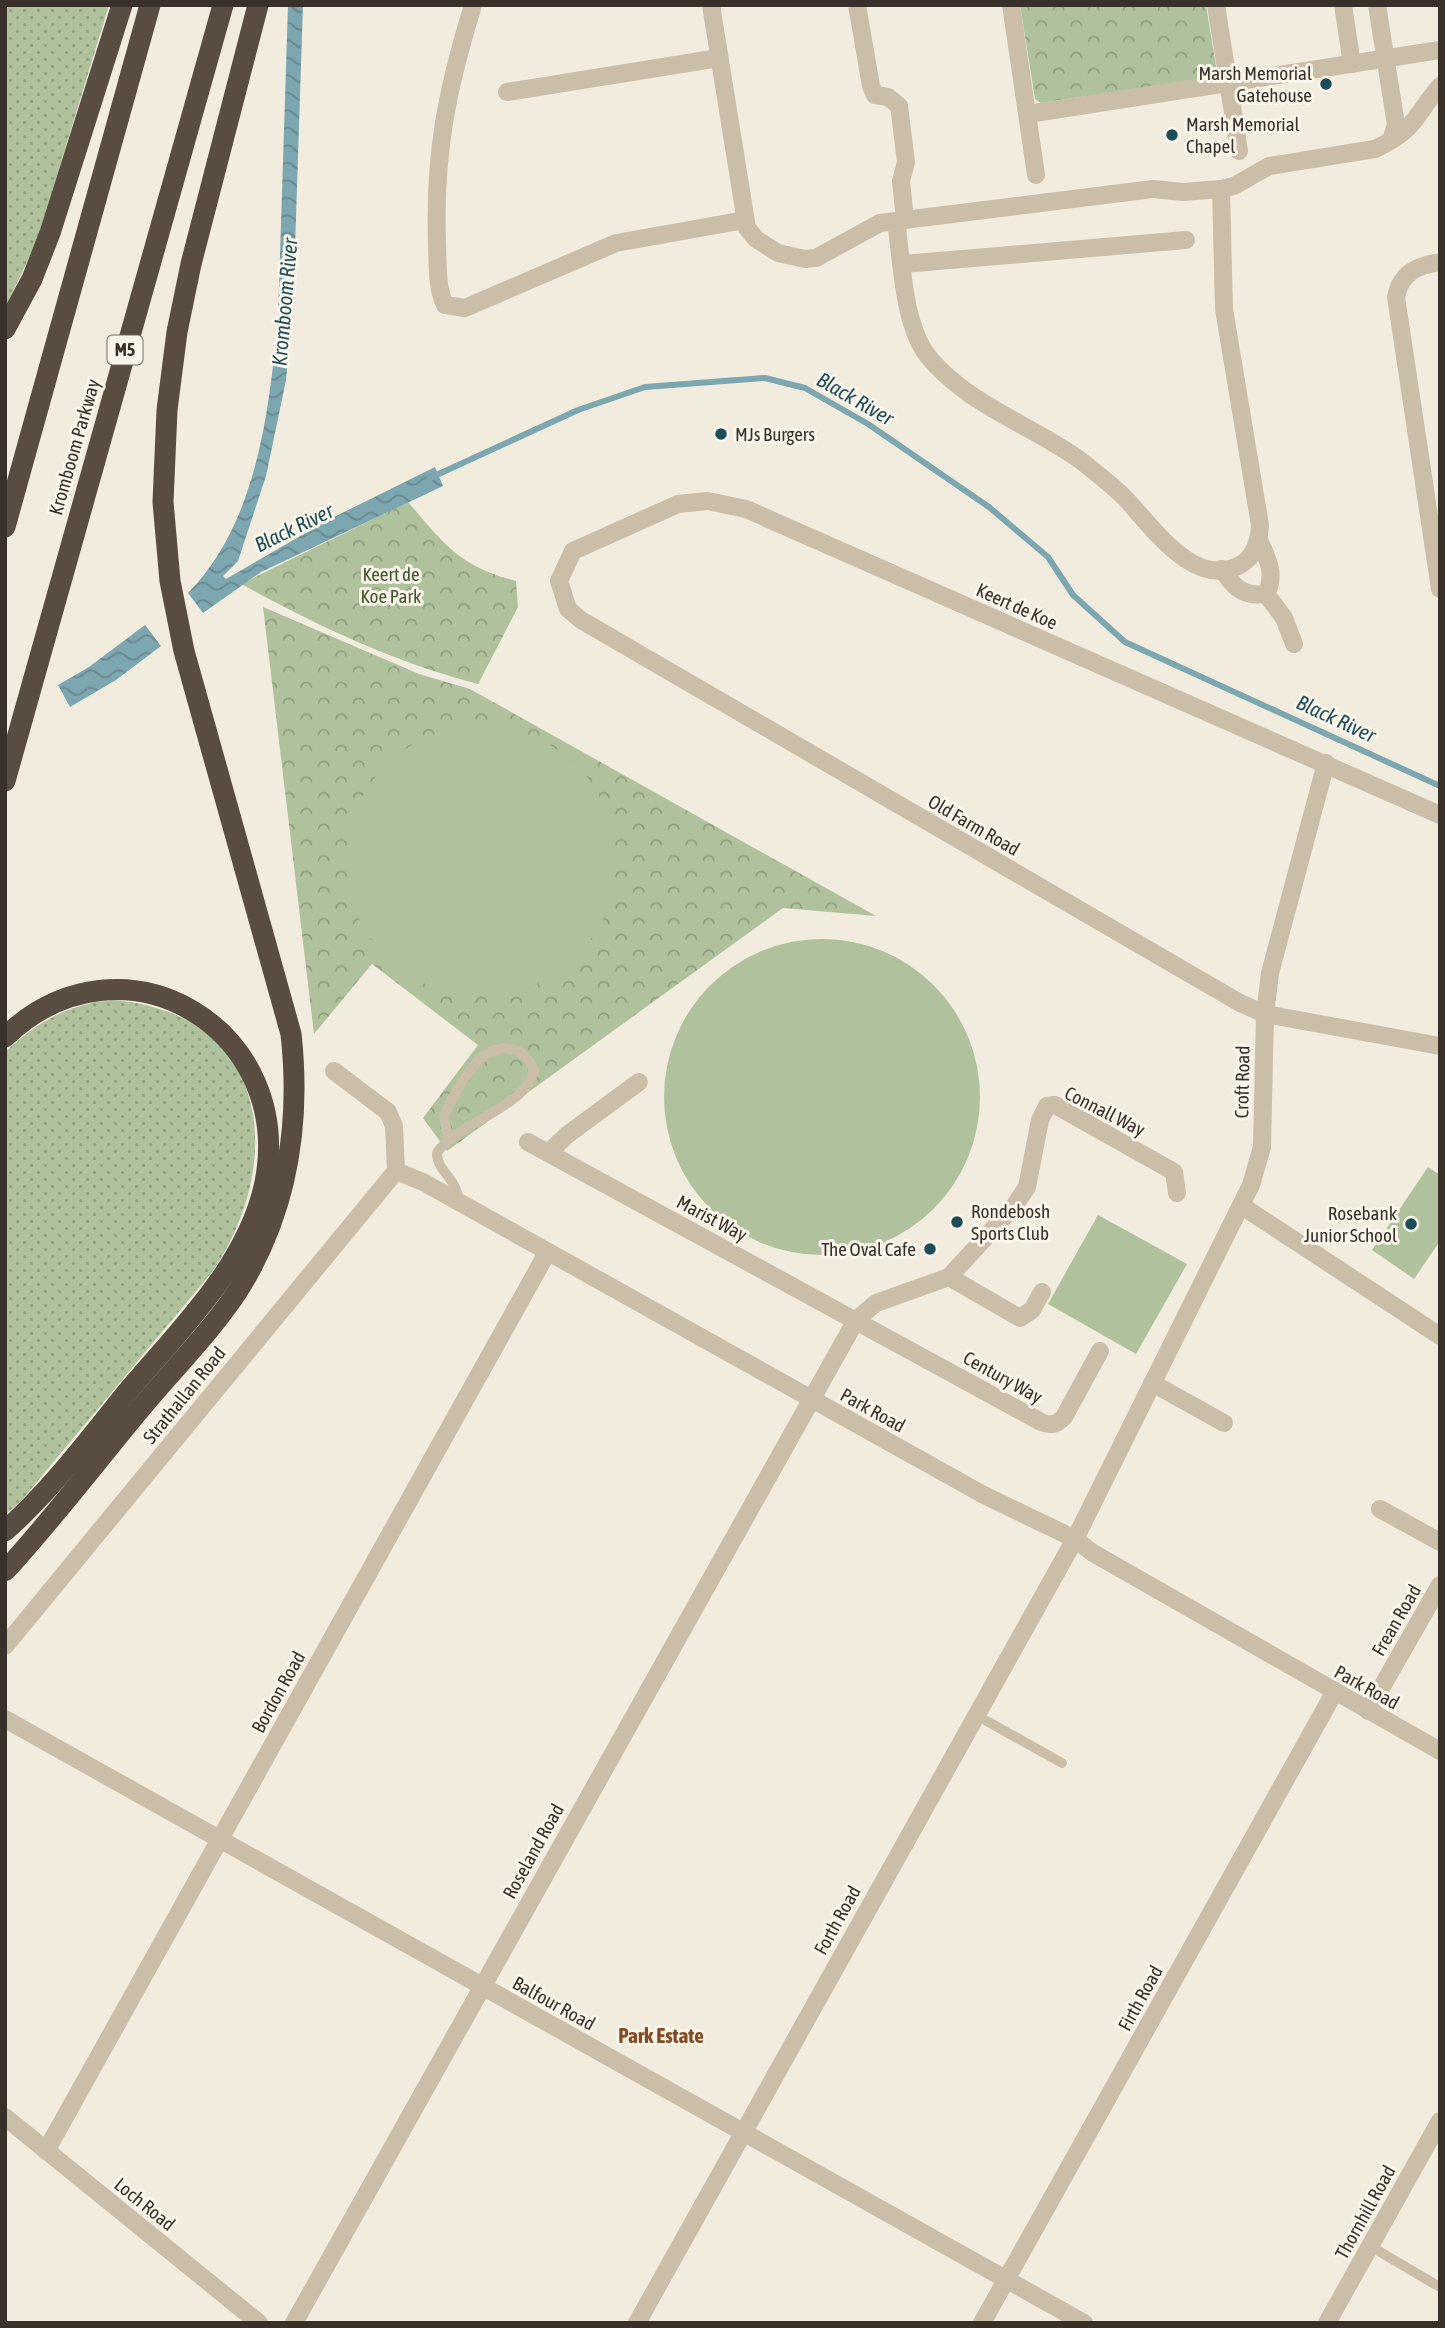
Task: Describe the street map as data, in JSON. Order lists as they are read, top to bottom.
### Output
{
  "streets": {
    "highway": ["M5", "Kromboom Parkway"],
    "street": [
      "Keert de Koe",
      "Old Farm Road",
      "Croft Road",
      "Connall Way",
      "Marist Way",
      "Century Way",
      "Strathallan Road",
      "Park Road",
      "Frean Road",
      "Bordon Road",
      "Roseland Road",
      "Forth Road",
      "Firth Road",
      "Balfour Road",
      "Loch Road",
      "Thornhill Road"
    ]
  },
  "crossings": [
    ["Keert de Koe", "Old Farm Road"],
    ["Keert de Koe", "Croft Road"],
    ["Old Farm Road", "Croft Road"],
    ["Croft Road", "Park Road"],
    ["Croft Road", "Forth Road"],
    ["Marist Way", "Century Way"],
    ["Marist Way", "Roseland Road"],
    ["Century Way", "Roseland Road"],
    ["Strathallan Road", "Park Road"],
    ["Park Road", "Frean Road"],
    ["Park Road", "Bordon Road"],
    ["Park Road", "Roseland Road"],
    ["Park Road", "Forth Road"],
    ["Park Road", "Firth Road"],
    ["Bordon Road", "Balfour Road"],
    ["Bordon Road", "Loch Road"],
    ["Roseland Road", "Balfour Road"],
    ["Forth Road", "Balfour Road"],
    ["Firth Road", "Balfour Road"]
  ],
  "districts": ["Park Estate"],
  "water": ["Kromboom River", "Black River"],
  "parks": ["Keert de Koe Park"],
  "places": [
    "Marsh Memorial Gatehouse",
    "Marsh Memorial Chapel",
    "MJs Burgers",
    "Rondebosh Sports Club",
    "Rosebank Junior School",
    "The Oval Cafe"
  ]
}
